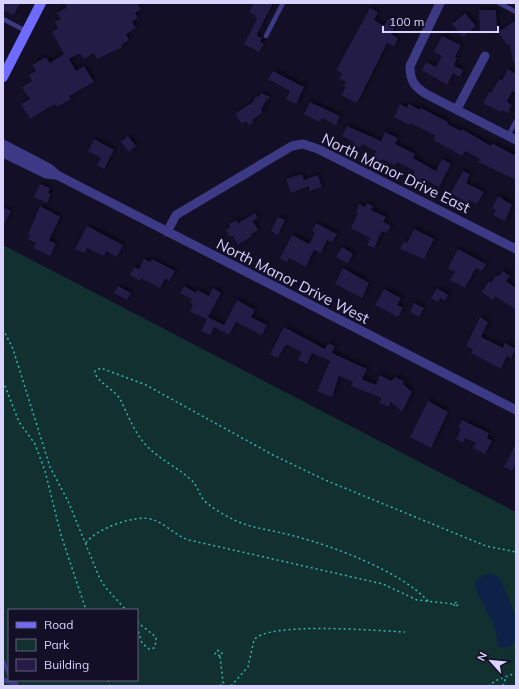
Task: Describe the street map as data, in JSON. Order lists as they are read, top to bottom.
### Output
{
  "streets": {
    "street": ["North Manor Drive East", "North Manor Drive West"]
  },
  "crossings": [
    ["North Manor Drive East", "North Manor Drive West"]
  ],
  "legend": ["Road", "Park", "Building"],
  "scale_bar": "100 m",
  "north": "top left"
}
